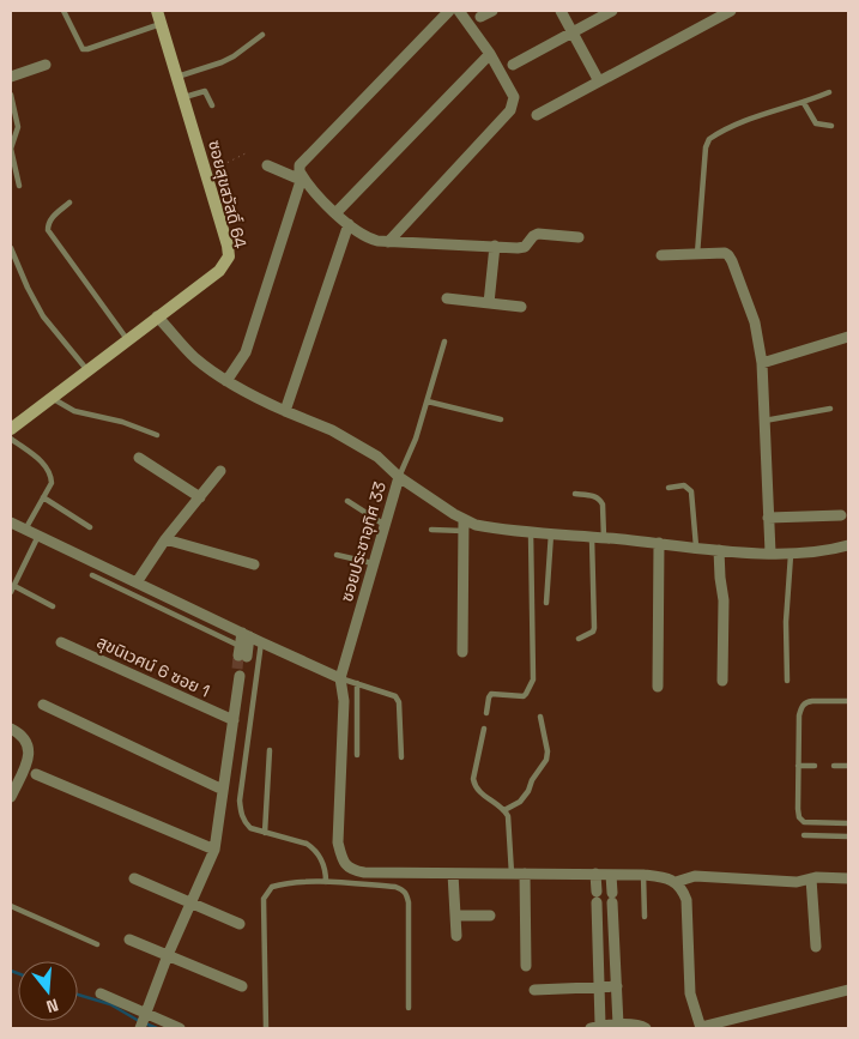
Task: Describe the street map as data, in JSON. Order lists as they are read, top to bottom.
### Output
{
  "streets": {
    "street": ["ซอยสุขสวัสดิ์ 64", "ซอยประชาอุทิศ 33", "สุขนิเวศน์ 6 ซอย 1"]
  },
  "north": "bottom"
}
